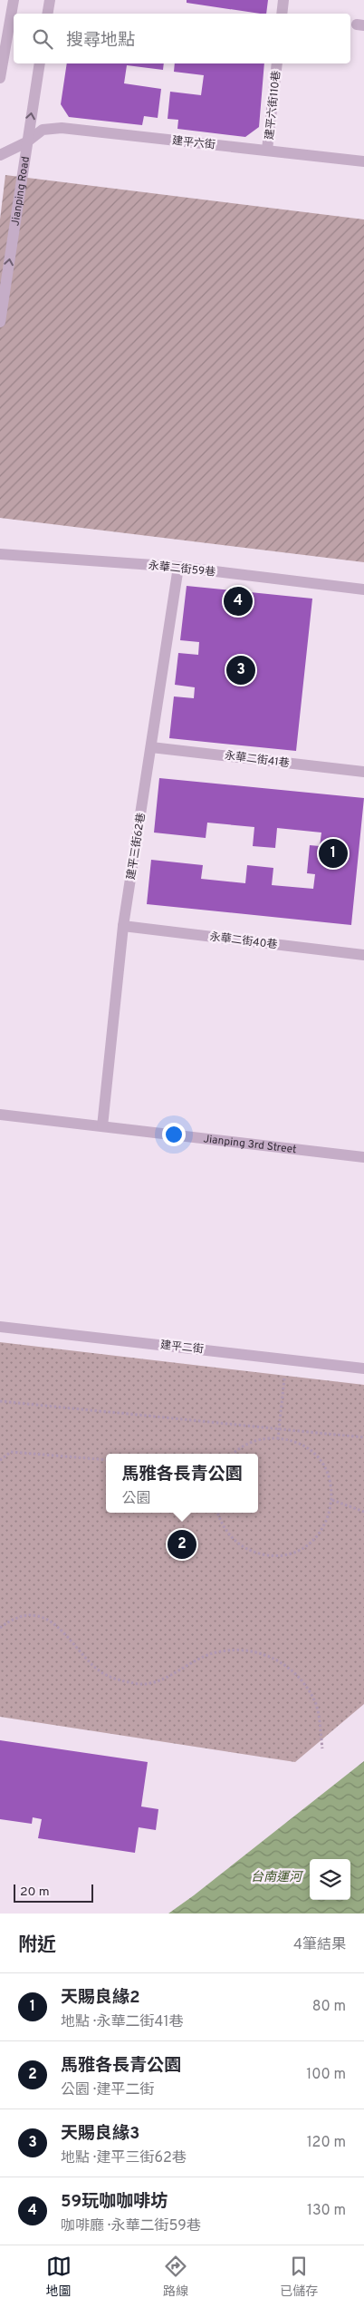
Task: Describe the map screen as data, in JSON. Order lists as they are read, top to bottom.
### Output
{
  "streets": {
    "street": [
      "建平六街110巷",
      "建平六街",
      "Jianping Road",
      "永華二街59巷",
      "永華二街41巷",
      "建平三街62巷",
      "永華二街40巷",
      "Jianping 3rd Street",
      "建平二街"
    ]
  },
  "crossings": [
    ["建平六街110巷", "建平六街"],
    ["建平六街", "Jianping Road"],
    ["永華二街59巷", "建平三街62巷"],
    ["永華二街41巷", "建平三街62巷"],
    ["建平三街62巷", "永華二街40巷"],
    ["建平三街62巷", "Jianping 3rd Street"]
  ],
  "one_way": ["Jianping Road"],
  "water": ["台南運河"],
  "scale_bar": "20 m",
  "page": {
    "search": "搜尋地點",
    "pins": [
      "4",
      "3",
      "1",
      "2"
    ],
    "popup": ["馬雅各長青公園", "公園"],
    "scale": "20 m",
    "heading": ["附近", "4筆結果"],
    "list": [
      {
        "mark": "1",
        "name": "天賜良緣2",
        "note": "地點 · 永華二街41巷",
        "value": "80 m"
      },
      {
        "mark": "2",
        "name": "馬雅各長青公園",
        "note": "公園 · 建平二街",
        "value": "100 m"
      },
      {
        "mark": "3",
        "name": "天賜良緣3",
        "note": "地點 · 建平三街62巷",
        "value": "120 m"
      },
      {
        "mark": "4",
        "name": "59玩咖咖啡坊",
        "note": "咖啡廳 · 永華二街59巷",
        "value": "130 m"
      }
    ],
    "nav": ["地圖", "路線", "已儲存"]
  }
}
